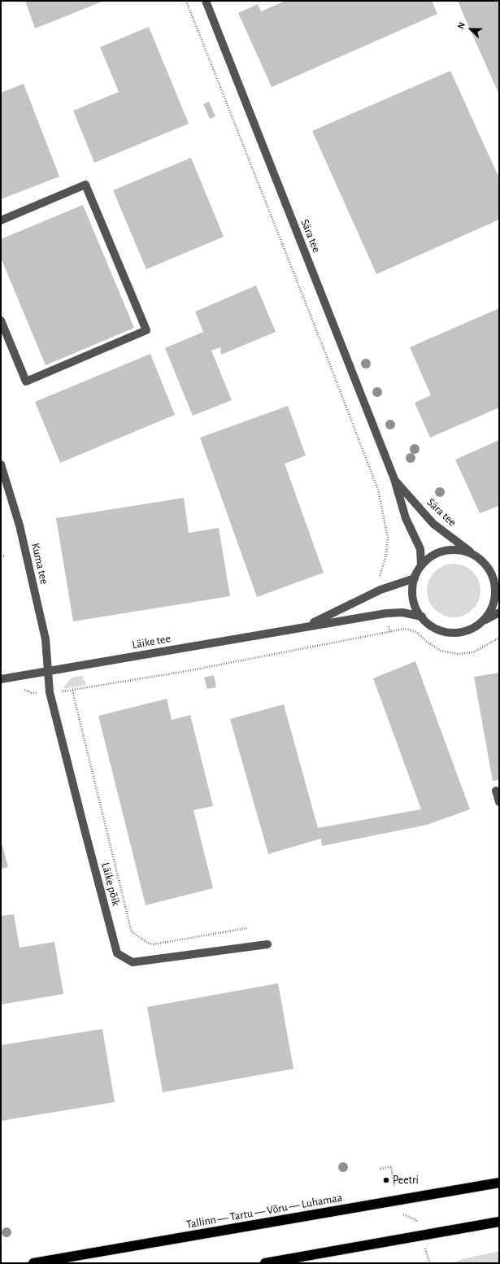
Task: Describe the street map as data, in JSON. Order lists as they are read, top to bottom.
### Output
{
  "streets": {
    "highway": ["Tallinn — Tartu — Võru — Luhamaa"],
    "street": [
      "Sära tee",
      "Kuma tee",
      "Läike tee",
      "Läike põik"
    ]
  },
  "crossings": [
    ["Sära tee", "Läike tee"],
    ["Kuma tee", "Läike tee"],
    ["Kuma tee", "Läike põik"],
    ["Läike tee", "Läike põik"]
  ],
  "places": ["Peetri"],
  "north": "left"
}
